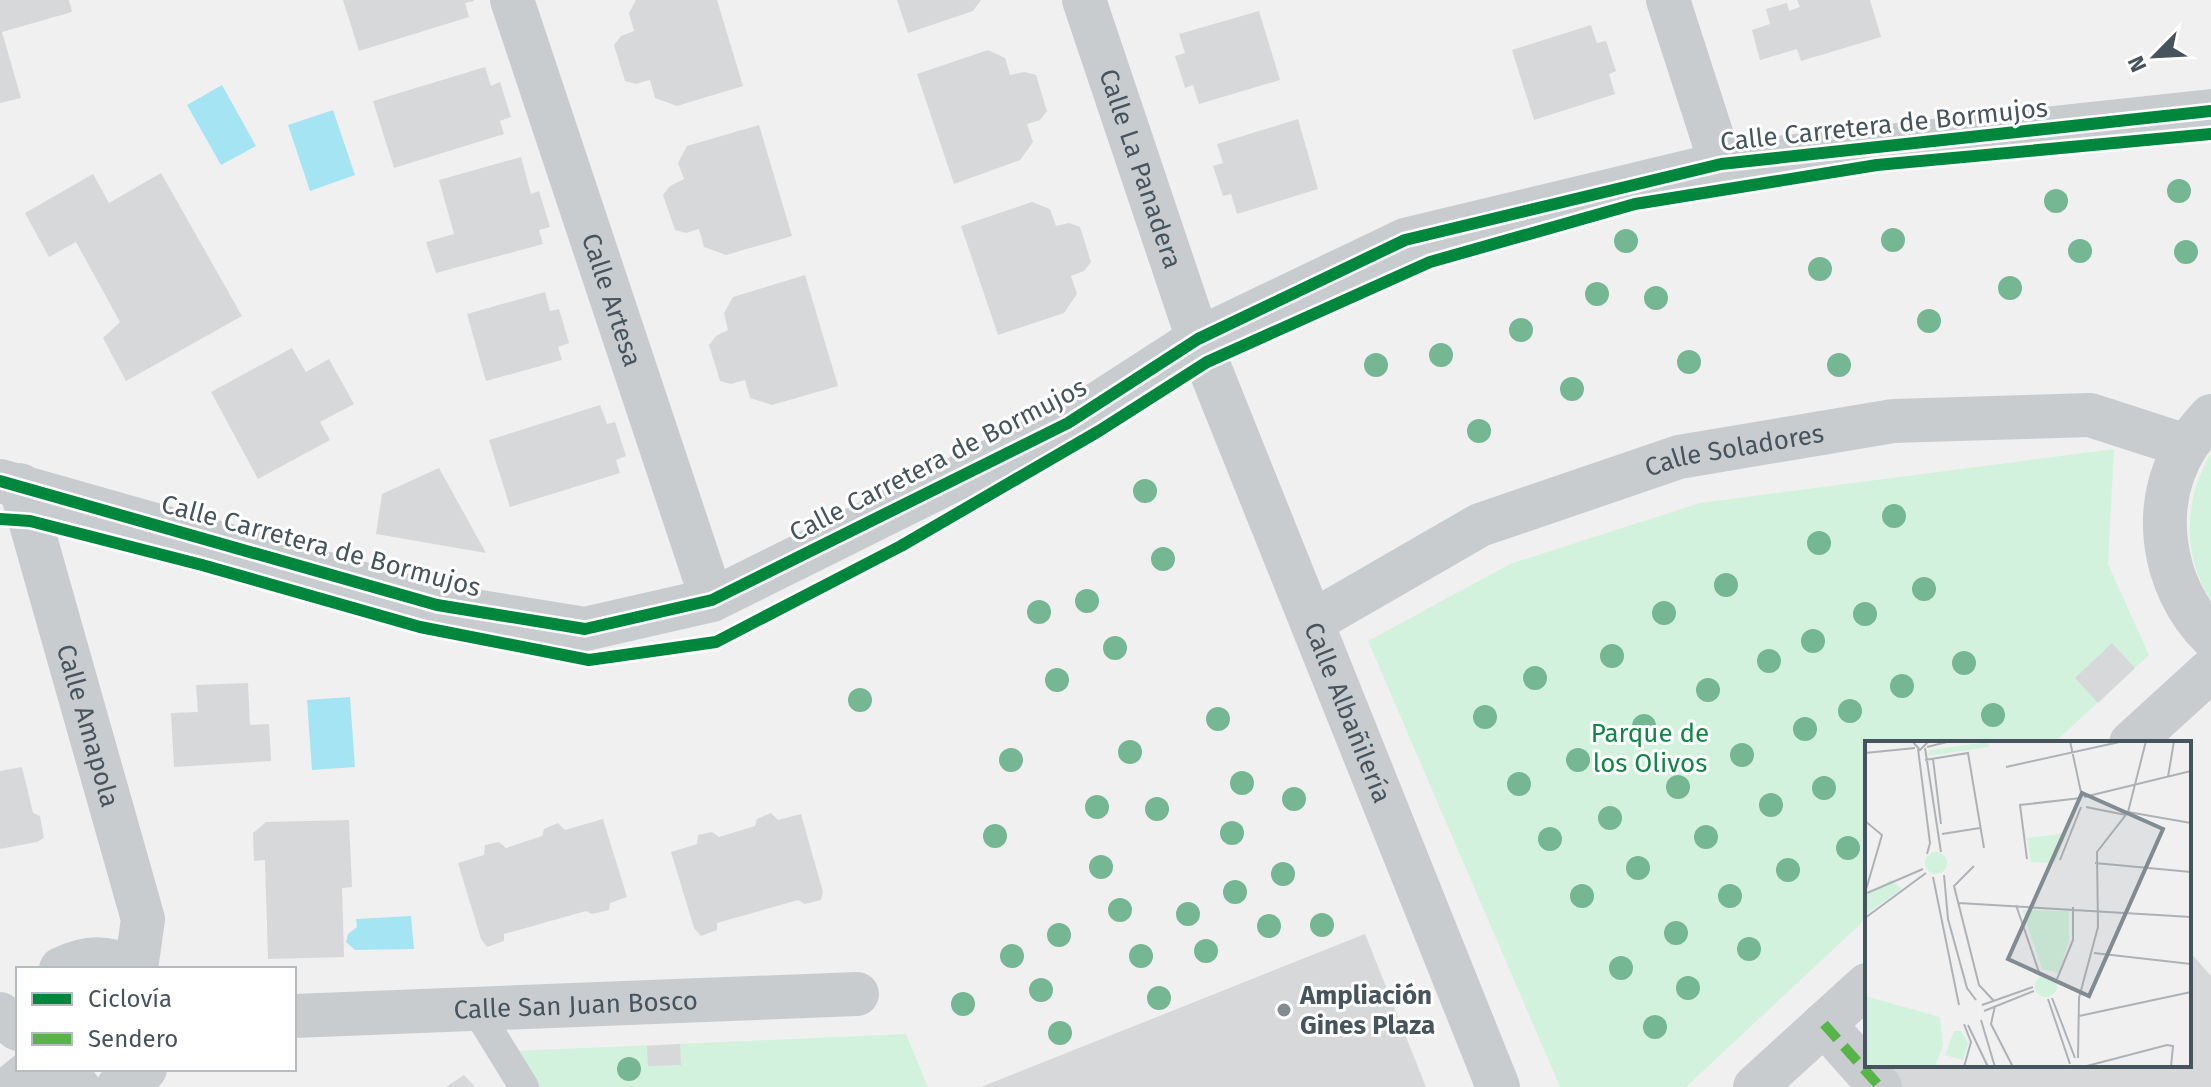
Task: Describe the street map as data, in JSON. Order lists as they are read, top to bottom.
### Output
{
  "streets": {
    "street": [
      "Calle Carretera de Bormujos",
      "Calle La Panadera",
      "Calle Artesa",
      "Calle Soladores",
      "Calle Albañilería",
      "Calle Amapola",
      "Calle San Juan Bosco"
    ]
  },
  "crossings": [
    ["Calle Carretera de Bormujos", "Calle La Panadera"],
    ["Calle Carretera de Bormujos", "Calle Artesa"],
    ["Calle Carretera de Bormujos", "Calle Albañilería"],
    ["Calle Carretera de Bormujos", "Calle Amapola"],
    ["Calle La Panadera", "Calle Albañilería"],
    ["Calle Soladores", "Calle Albañilería"]
  ],
  "parks": ["Parque de los Olivos"],
  "places": ["Ampliación Gines Plaza"],
  "legend": ["Ciclovía", "Sendero"],
  "north": "bottom left"
}
